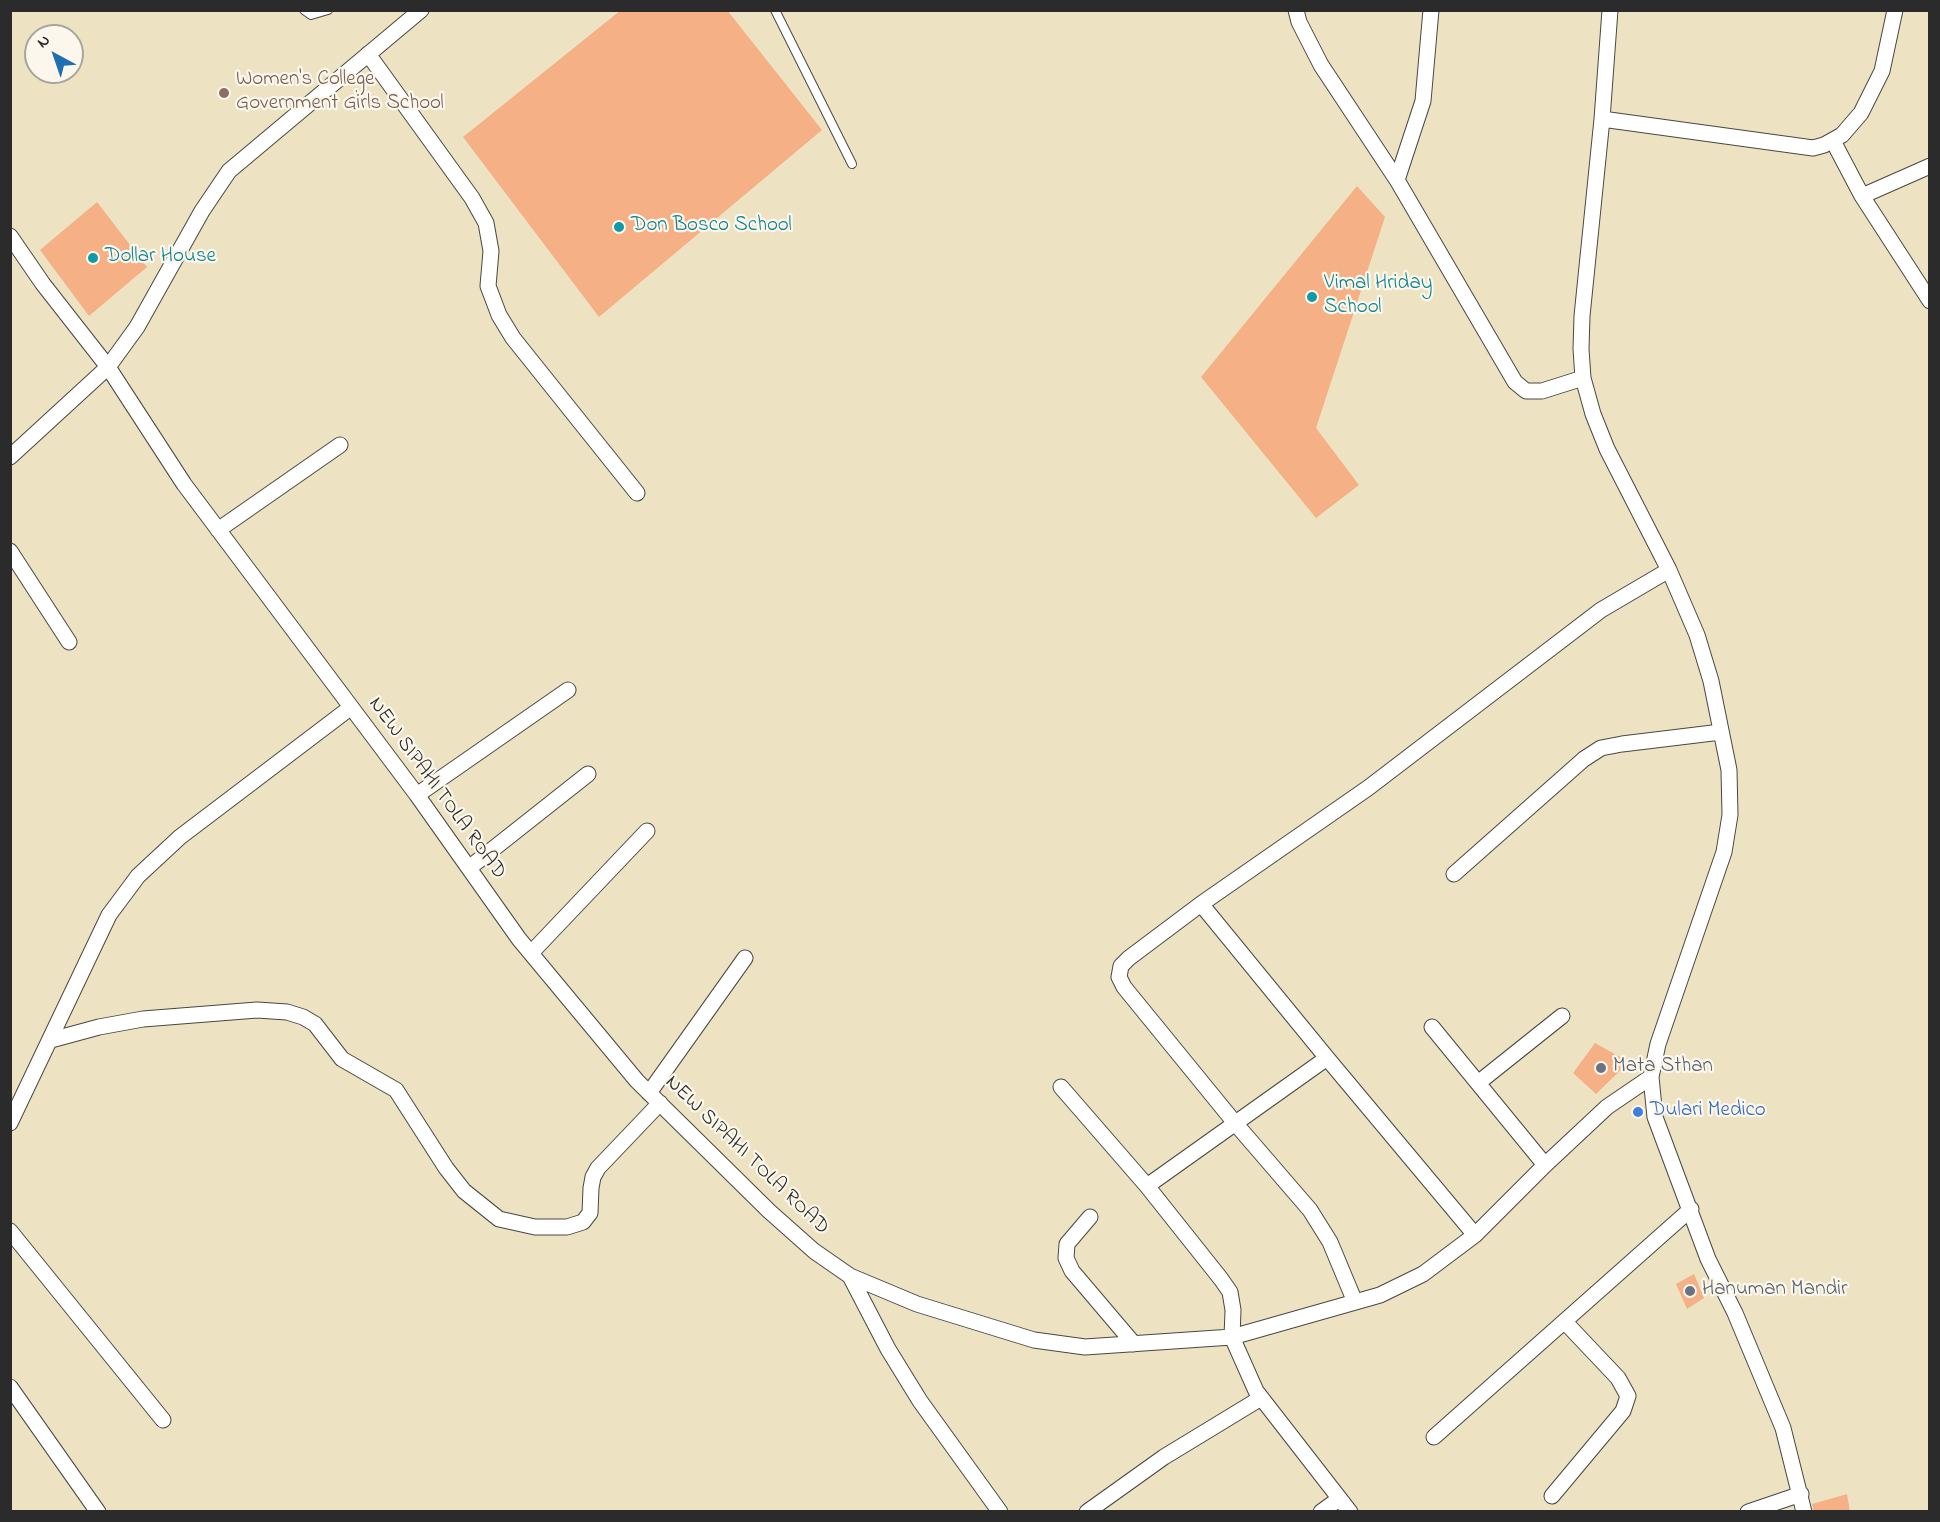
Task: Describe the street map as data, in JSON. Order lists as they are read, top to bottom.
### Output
{
  "streets": {
    "street": ["NEW SIPAHI TOLA ROAD"]
  },
  "places": [
    "Women's College Government Girls School",
    "Don Bosco School",
    "Dollar House",
    "Vimal Hriday School",
    "Mata Sthan",
    "Dulari Medico",
    "Hanuman Mandir"
  ],
  "north": "top left"
}
